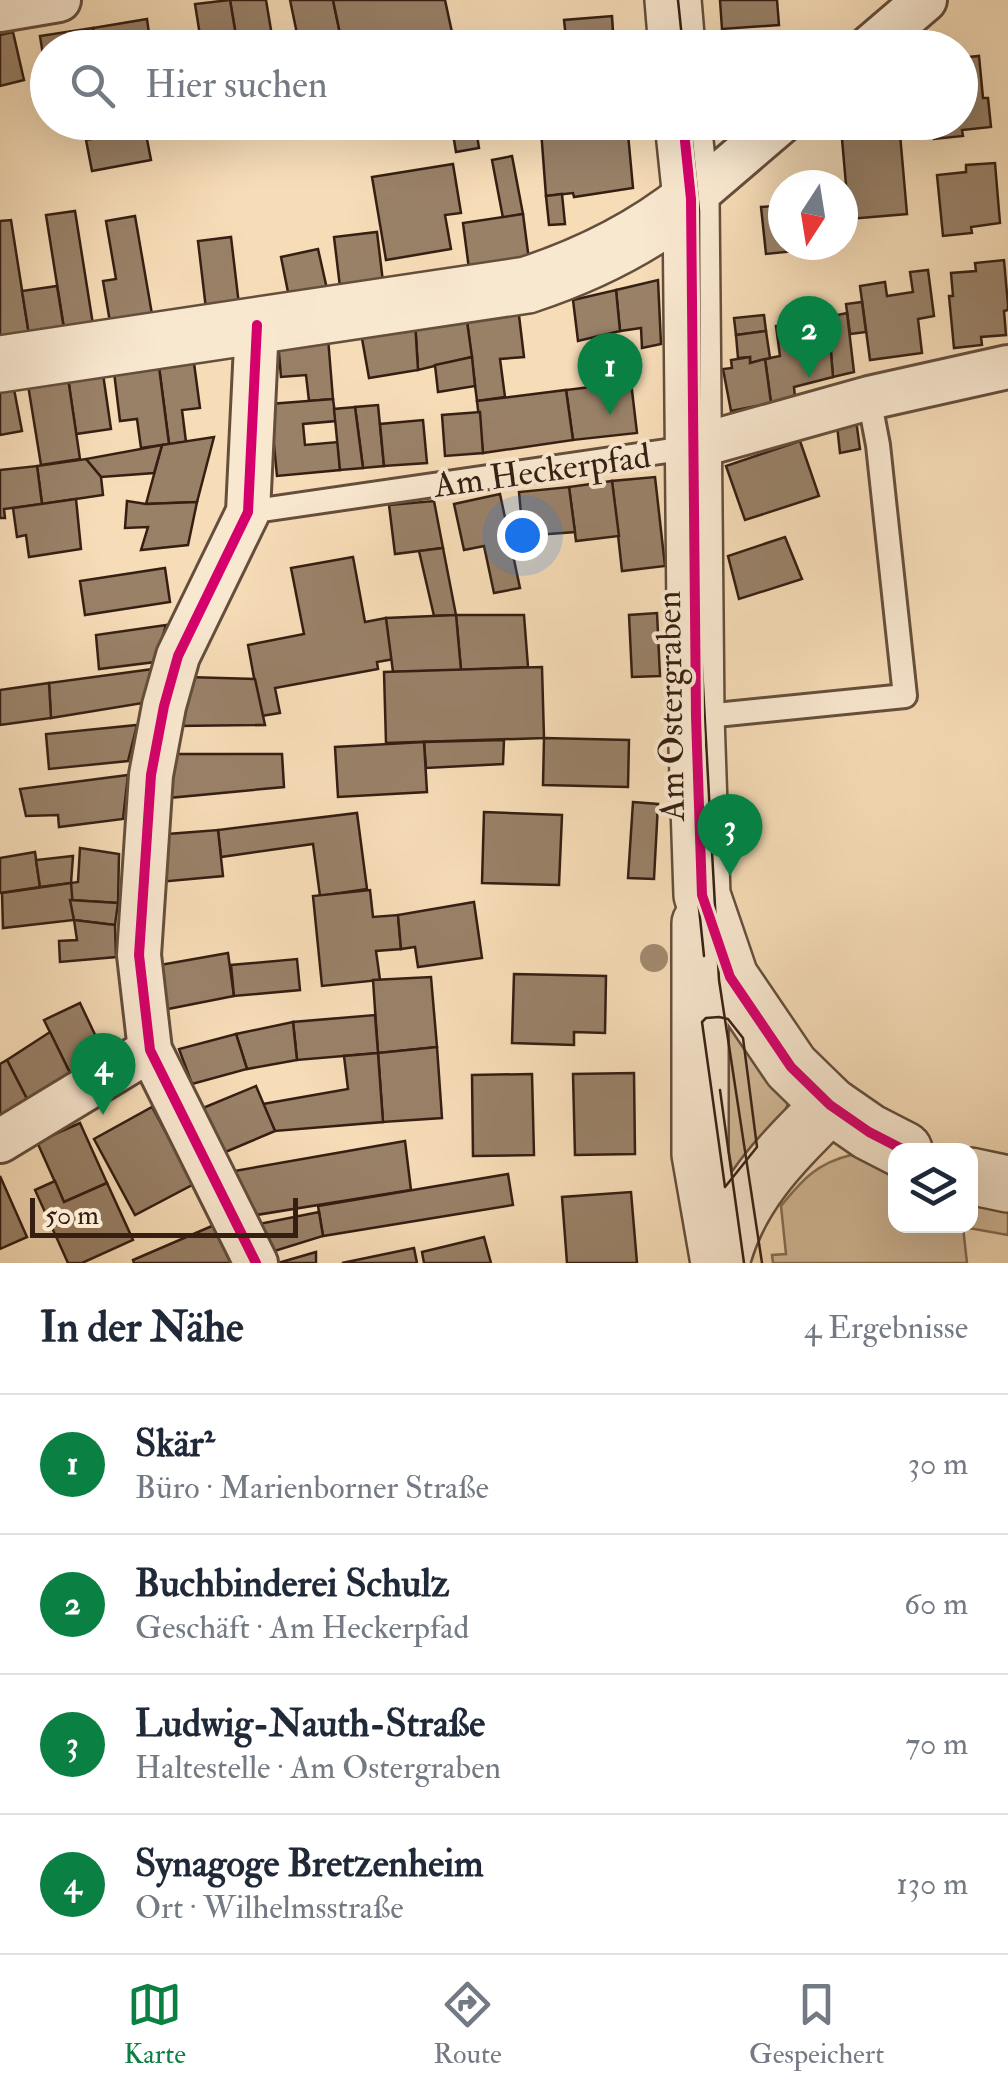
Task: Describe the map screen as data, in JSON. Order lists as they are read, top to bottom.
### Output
{
  "streets": {
    "street": ["Am Heckerpfad", "Am Ostergraben"]
  },
  "crossings": [
    ["Am Heckerpfad", "Am Ostergraben"]
  ],
  "scale_bar": "50 m",
  "north": "bottom",
  "page": {
    "search": "Hier suchen",
    "pins": [
      "2",
      "1",
      "3",
      "4"
    ],
    "scale": "50 m",
    "heading": ["In der Nähe", "4 Ergebnisse"],
    "list": [
      {
        "mark": "1",
        "name": "Skär²",
        "note": "Büro · Marienborner Straße",
        "value": "30 m"
      },
      {
        "mark": "2",
        "name": "Buchbinderei Schulz",
        "note": "Geschäft · Am Heckerpfad",
        "value": "60 m"
      },
      {
        "mark": "3",
        "name": "Ludwig-Nauth-Straße",
        "note": "Haltestelle · Am Ostergraben",
        "value": "70 m"
      },
      {
        "mark": "4",
        "name": "Synagoge Bretzenheim",
        "note": "Ort · Wilhelmsstraße",
        "value": "130 m"
      }
    ],
    "nav": ["Karte", "Route", "Gespeichert"]
  }
}
